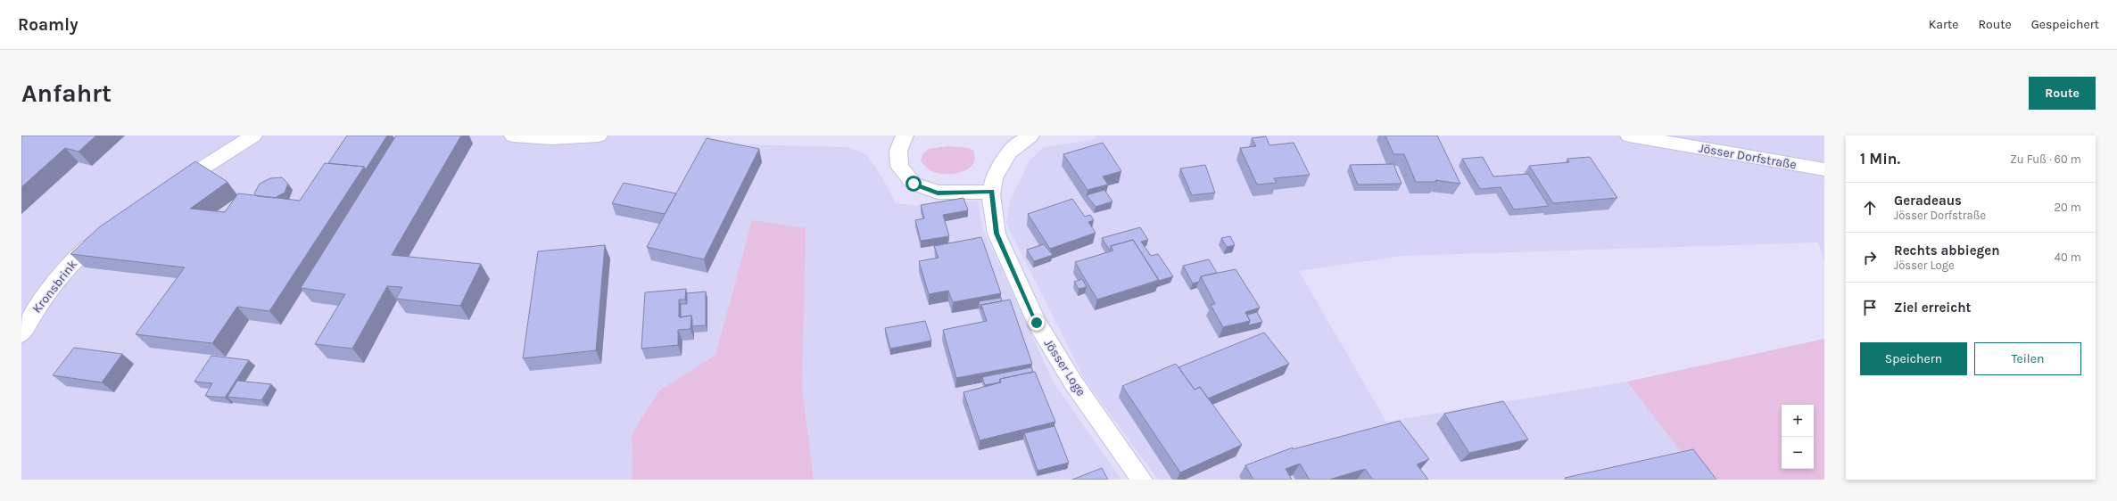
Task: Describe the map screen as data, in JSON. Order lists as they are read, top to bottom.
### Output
{
  "streets": {
    "street": ["Jösser Dorfstraße", "Kronsbrink", "Jösser Loge"]
  },
  "page": {
    "header": "Roamly",
    "nav": ["Karte", "Route", "Gespeichert"],
    "buttons": [
      "Route",
      ["Speichern", "Teilen"]
    ],
    "title": "Anfahrt",
    "heading": ["1 Min.", "Zu Fuß · 60 m"],
    "list": [
      ["Geradeaus", "Jösser Dorfstraße", "20 m"],
      ["Rechts abbiegen", "Jösser Loge", "40 m"],
      "Ziel erreicht"
    ],
    "map_buttons": ["+", "−"]
  }
}
